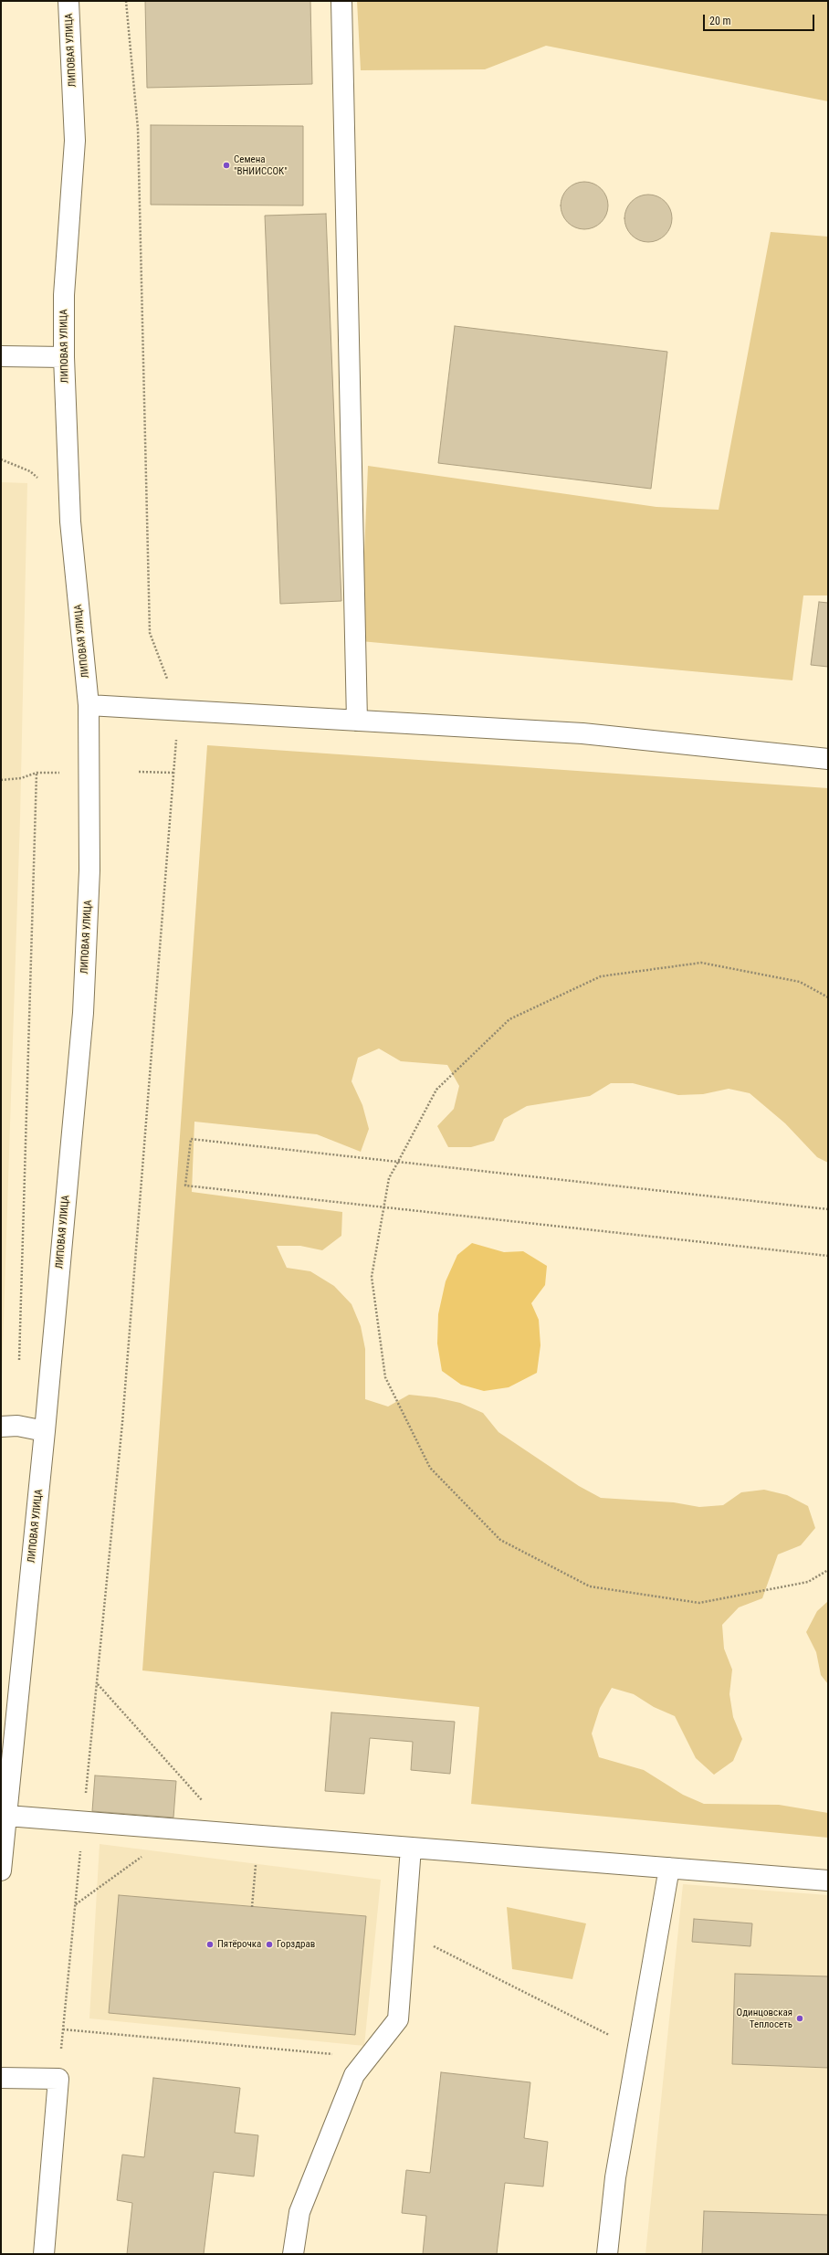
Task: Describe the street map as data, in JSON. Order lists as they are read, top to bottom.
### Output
{
  "streets": {
    "street": ["ЛИПОВАЯ УЛИЦА"]
  },
  "places": [
    "Семена \"ВНИИССОК\"",
    "Пятёрочка",
    "Горздрав",
    "Одинцовская Теплосеть"
  ],
  "scale_bar": "20 m"
}
